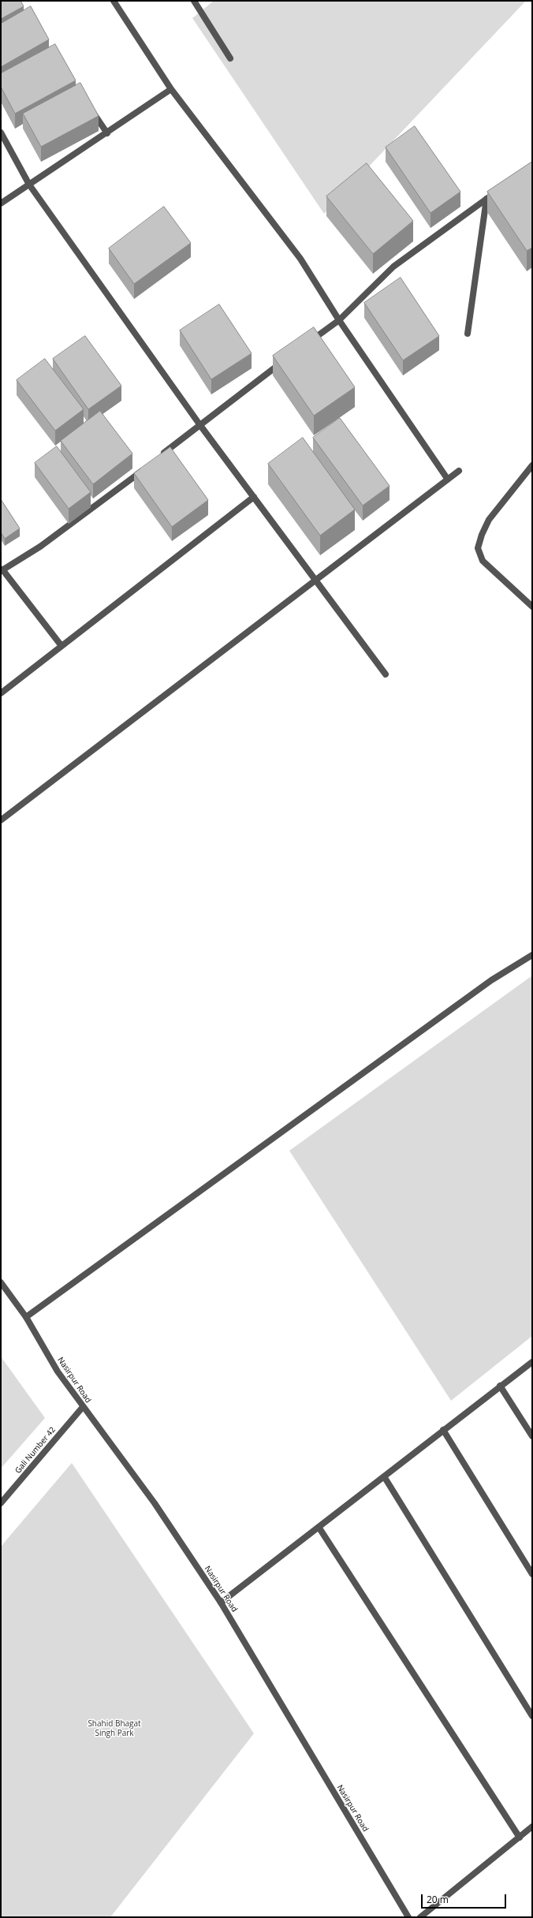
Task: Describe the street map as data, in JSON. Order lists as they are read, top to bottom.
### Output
{
  "streets": {
    "street": ["Nasirpur Road", "Gali Number 42"]
  },
  "crossings": [
    ["Nasirpur Road", "Gali Number 42"]
  ],
  "parks": ["Shahid Bhagat Singh Park"],
  "scale_bar": "20 m"
}
